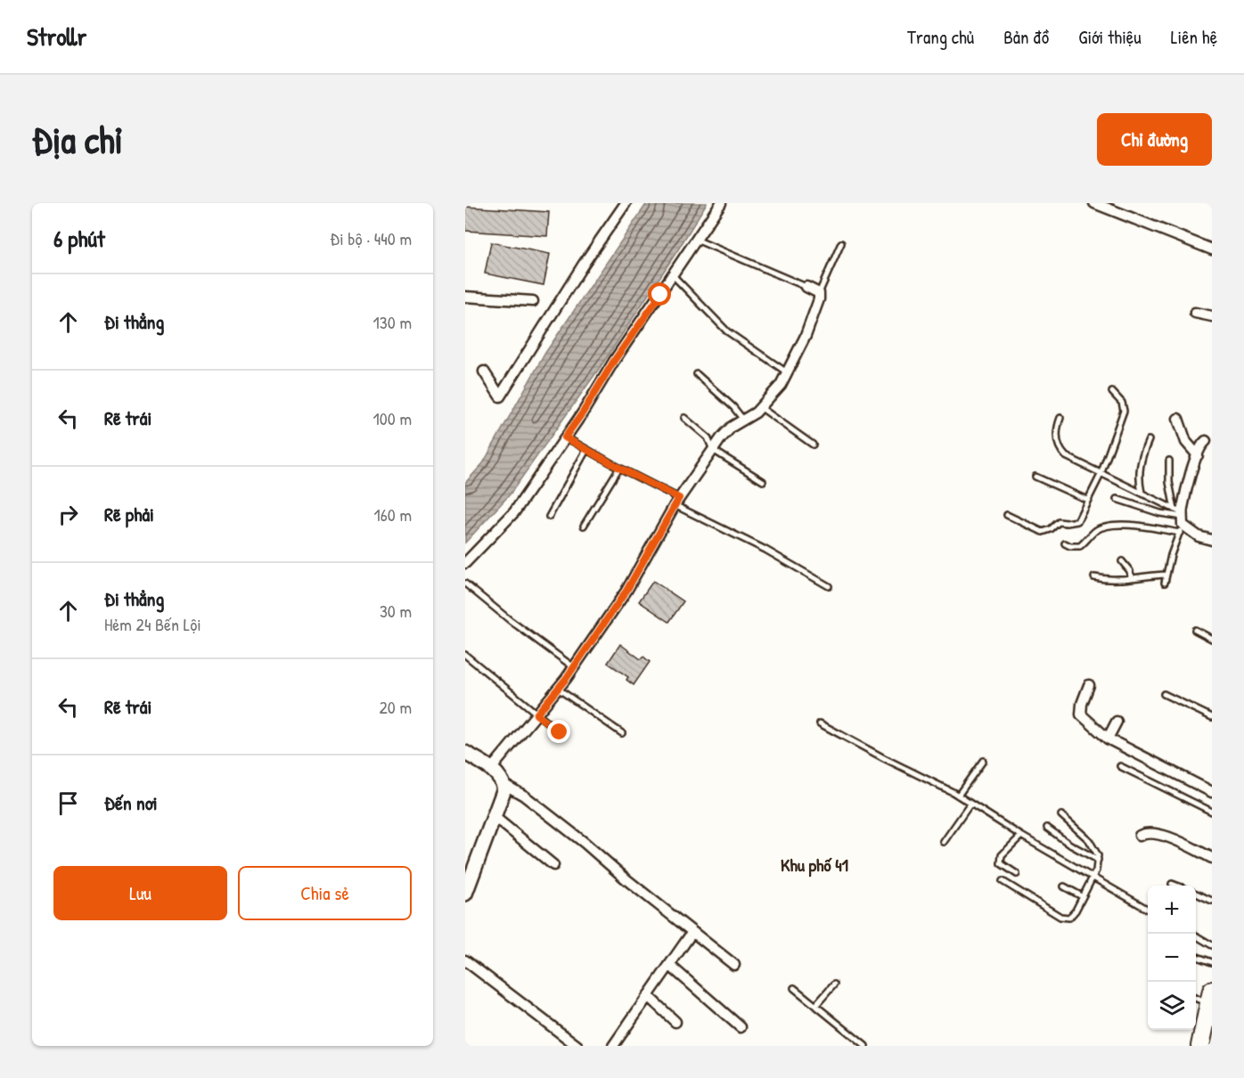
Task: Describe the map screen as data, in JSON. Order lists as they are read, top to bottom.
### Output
{
  "districts": ["Khu phố 41"],
  "page": {
    "header": "Strollr",
    "nav": [
      "Trang chủ",
      "Bản đồ",
      "Giới thiệu",
      "Liên hệ"
    ],
    "buttons": [
      "Chỉ đường",
      ["Lưu", "Chia sẻ"]
    ],
    "title": "Địa chỉ",
    "heading": ["6 phút", "Đi bộ · 440 m"],
    "list": [
      ["Đi thẳng", "130 m"],
      ["Rẽ trái", "100 m"],
      ["Rẽ phải", "160 m"],
      ["Đi thẳng", "Hẻm 24 Bến Lội", "30 m"],
      ["Rẽ trái", "20 m"],
      "Đến nơi"
    ],
    "map_buttons": ["+", "−"]
  }
}
